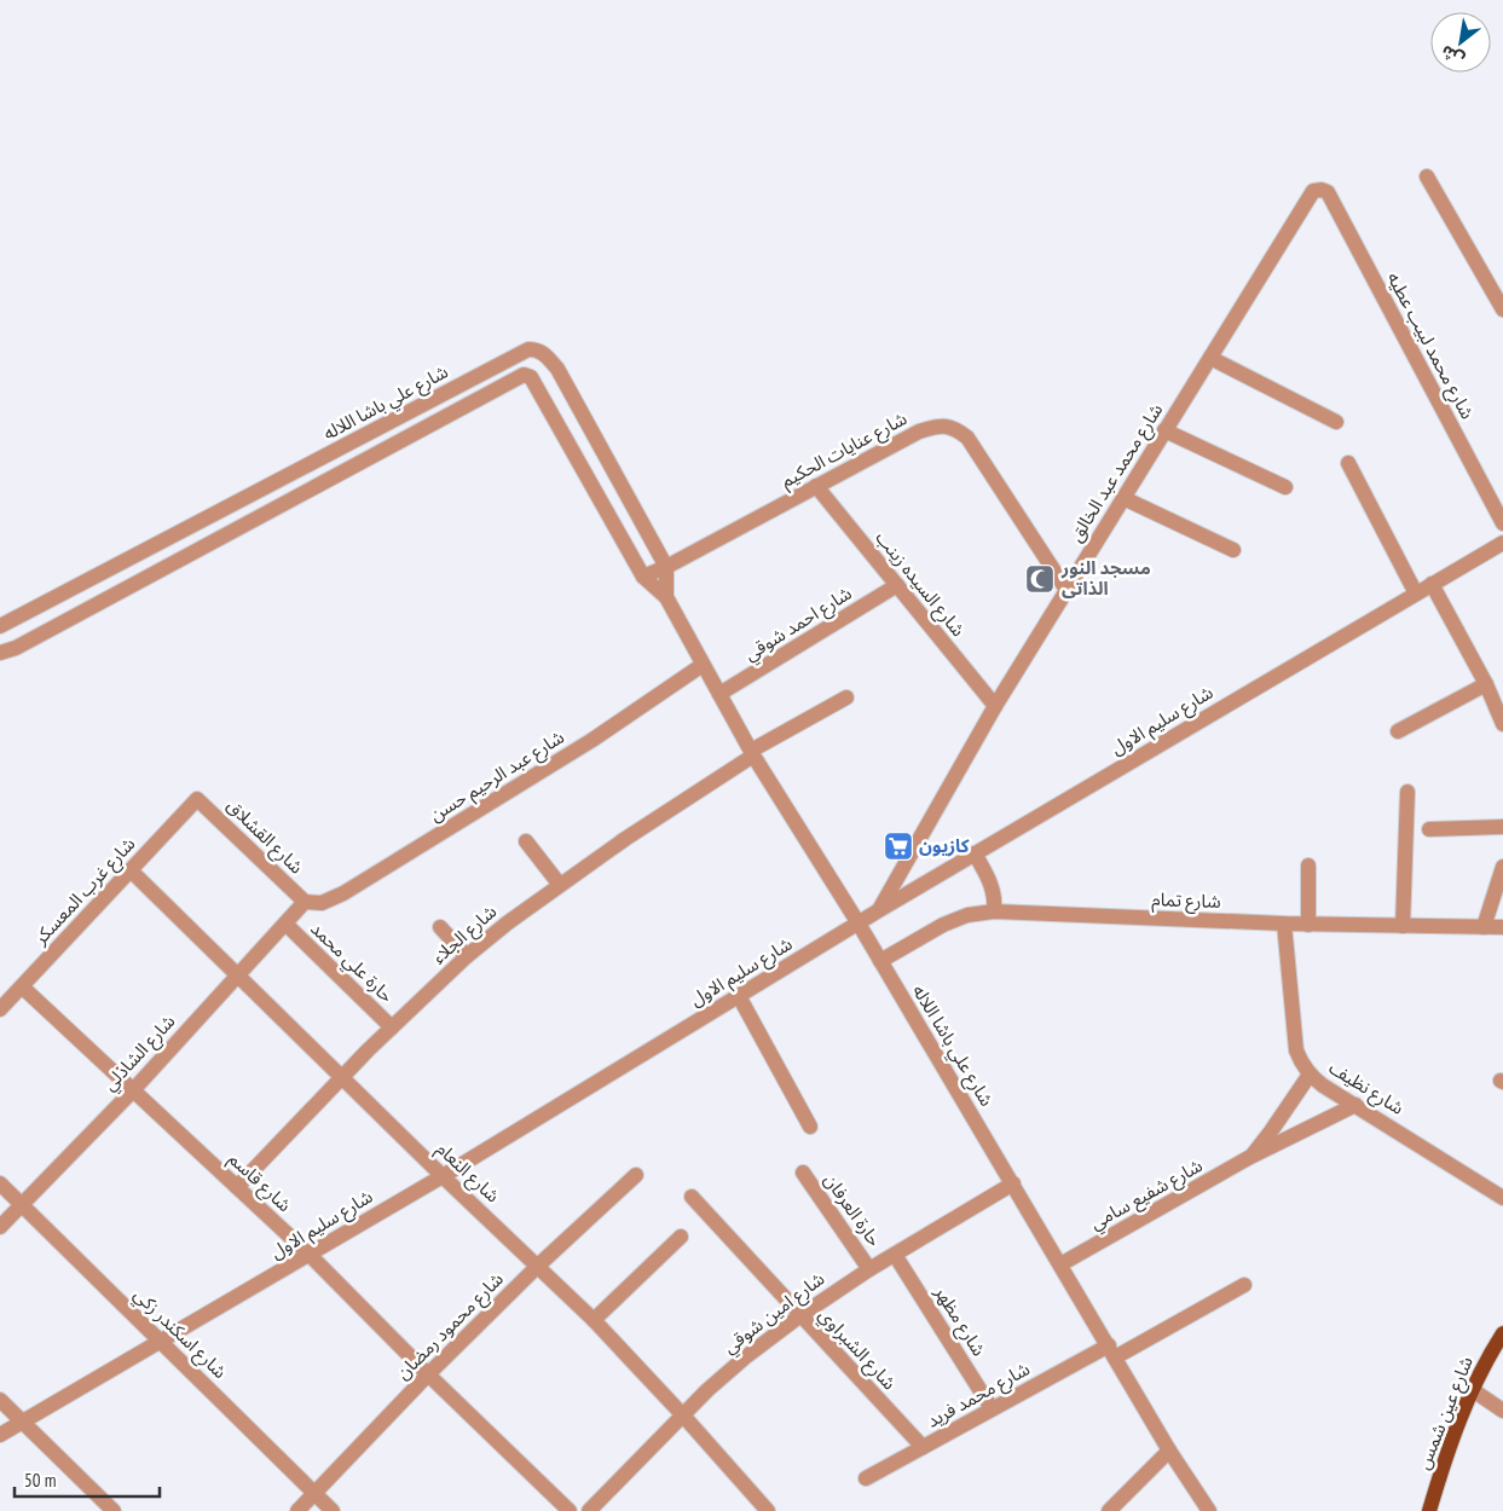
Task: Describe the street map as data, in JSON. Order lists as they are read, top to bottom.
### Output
{
  "streets": {
    "main road": ["شارع عين شمس"],
    "street": [
      "شارع محمد لبيب عطيه",
      "شارع علي باشا اللاله",
      "شارع عنايات الحكيم",
      "شارع محمد عبد الخالق",
      "شارع السيده زينب",
      "شارع احمد شوقي",
      "شارع سليم الاول",
      "شارع عبد الرحيم حسن",
      "شارع القشلاق",
      "شارع غرب المعسكر",
      "شارع تمام",
      "شارع الجلاء",
      "حارة علي محمد",
      "شارع الشاذلي",
      "شارع نظيف",
      "شارع النعام",
      "شارع قاسم",
      "شارع شفيع سامي",
      "حارة العرفان",
      "شارع امين شوقي",
      "شارع مظهر",
      "شارع محمود رمضان",
      "شارع اسكندر زكي",
      "شارع الشبراوي",
      "شارع محمد فريد"
    ]
  },
  "crossings": [
    ["شارع محمد لبيب عطيه", "شارع محمد عبد الخالق"],
    ["شارع علي باشا اللاله", "شارع عنايات الحكيم"],
    ["شارع علي باشا اللاله", "شارع احمد شوقي"],
    ["شارع علي باشا اللاله", "شارع سليم الاول"],
    ["شارع علي باشا اللاله", "شارع عبد الرحيم حسن"],
    ["شارع علي باشا اللاله", "شارع تمام"],
    ["شارع علي باشا اللاله", "شارع الجلاء"],
    ["شارع علي باشا اللاله", "شارع شفيع سامي"],
    ["شارع علي باشا اللاله", "شارع امين شوقي"],
    ["شارع علي باشا اللاله", "شارع محمد فريد"],
    ["شارع عنايات الحكيم", "شارع محمد عبد الخالق"],
    ["شارع عنايات الحكيم", "شارع السيده زينب"],
    ["شارع محمد عبد الخالق", "شارع السيده زينب"],
    ["شارع محمد عبد الخالق", "شارع سليم الاول"],
    ["شارع السيده زينب", "شارع احمد شوقي"],
    ["شارع سليم الاول", "شارع النعام"],
    ["شارع سليم الاول", "شارع قاسم"],
    ["شارع سليم الاول", "شارع اسكندر زكي"],
    ["شارع عبد الرحيم حسن", "شارع القشلاق"],
    ["شارع عبد الرحيم حسن", "شارع الشاذلي"],
    ["شارع القشلاق", "شارع غرب المعسكر"],
    ["شارع القشلاق", "شارع الشاذلي"],
    ["شارع غرب المعسكر", "شارع النعام"],
    ["شارع غرب المعسكر", "شارع قاسم"],
    ["شارع تمام", "شارع نظيف"],
    ["شارع الجلاء", "حارة علي محمد"],
    ["شارع الجلاء", "شارع النعام"],
    ["شارع الجلاء", "شارع قاسم"],
    ["حارة علي محمد", "شارع الشاذلي"],
    ["شارع الشاذلي", "شارع النعام"],
    ["شارع الشاذلي", "شارع قاسم"],
    ["شارع الشاذلي", "شارع اسكندر زكي"],
    ["شارع نظيف", "شارع شفيع سامي"],
    ["شارع النعام", "شارع امين شوقي"],
    ["شارع النعام", "شارع محمود رمضان"],
    ["شارع قاسم", "شارع محمود رمضان"],
    ["حارة العرفان", "شارع امين شوقي"],
    ["شارع امين شوقي", "شارع مظهر"],
    ["شارع امين شوقي", "شارع الشبراوي"],
    ["شارع مظهر", "شارع محمد فريد"],
    ["شارع محمود رمضان", "شارع اسكندر زكي"],
    ["شارع الشبراوي", "شارع محمد فريد"]
  ],
  "places": {
    "mosque": ["مسجد النور الذاتى"],
    "supermarket": ["كازيون"]
  },
  "scale_bar": "50 m",
  "north": "bottom left"
}
